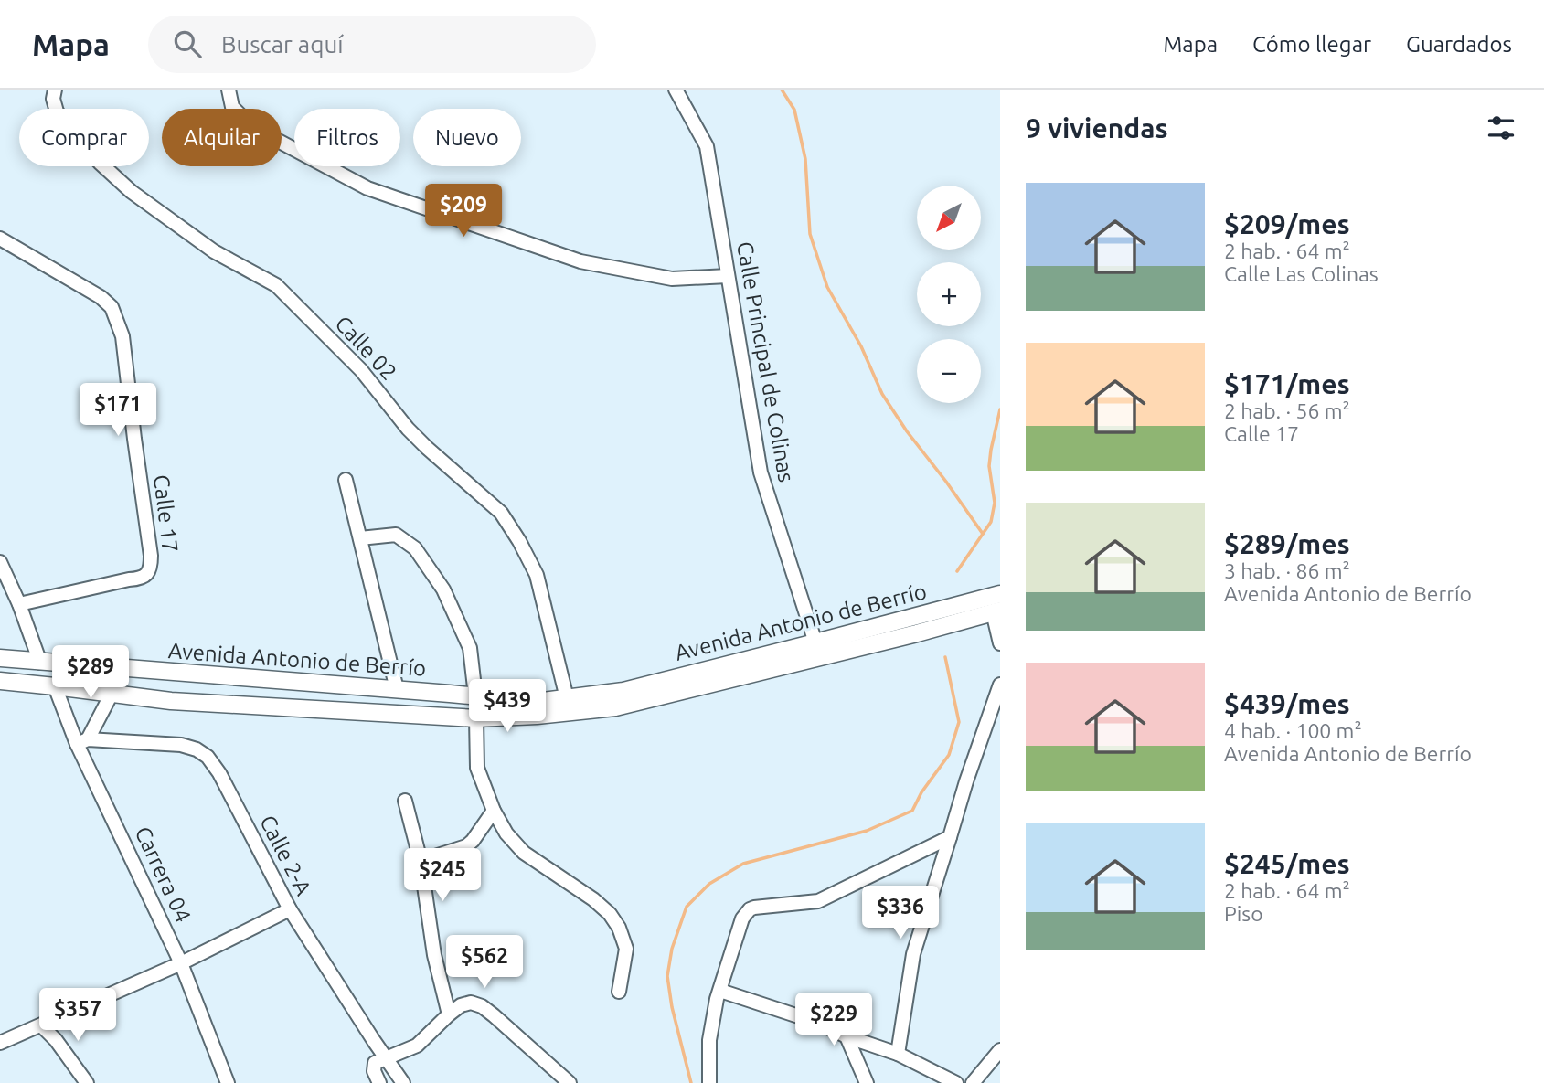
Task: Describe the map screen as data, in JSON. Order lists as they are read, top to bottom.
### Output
{
  "streets": {
    "street": [
      "Calle 02",
      "Calle Principal de Colinas",
      "Calle 17",
      "Avenida Antonio de Berrío",
      "Calle 2-A",
      "Carrera 04"
    ]
  },
  "crossings": [
    ["Calle 02", "Avenida Antonio de Berrío"],
    ["Calle Principal de Colinas", "Avenida Antonio de Berrío"],
    ["Avenida Antonio de Berrío", "Carrera 04"],
    ["Calle 2-A", "Carrera 04"]
  ],
  "north": "bottom left",
  "page": {
    "header": "Mapa",
    "search": "Buscar aquí",
    "nav": ["Mapa", "Cómo llegar", "Guardados"],
    "heading": "9 viviendas",
    "chip": [
      "Comprar",
      "Alquilar",
      "Filtros",
      "Nuevo"
    ],
    "list": [
      {
        "name": "$209/mes",
        "note": "2 hab. · 64 m² · Calle Las Colinas"
      },
      {
        "name": "$171/mes",
        "note": "2 hab. · 56 m² · Calle 17"
      },
      {
        "name": "$289/mes",
        "note": "3 hab. · 86 m² · Avenida Antonio de Berrío"
      },
      {
        "name": "$439/mes",
        "note": "4 hab. · 100 m² · Avenida Antonio de Berrío"
      },
      {
        "name": "$245/mes",
        "note": "2 hab. · 64 m² · Piso"
      }
    ],
    "price": [
      "$209",
      "$171",
      "$289",
      "$439",
      "$245",
      "$336",
      "$562",
      "$357",
      "$229"
    ],
    "map_buttons": ["+", "−"]
  }
}
